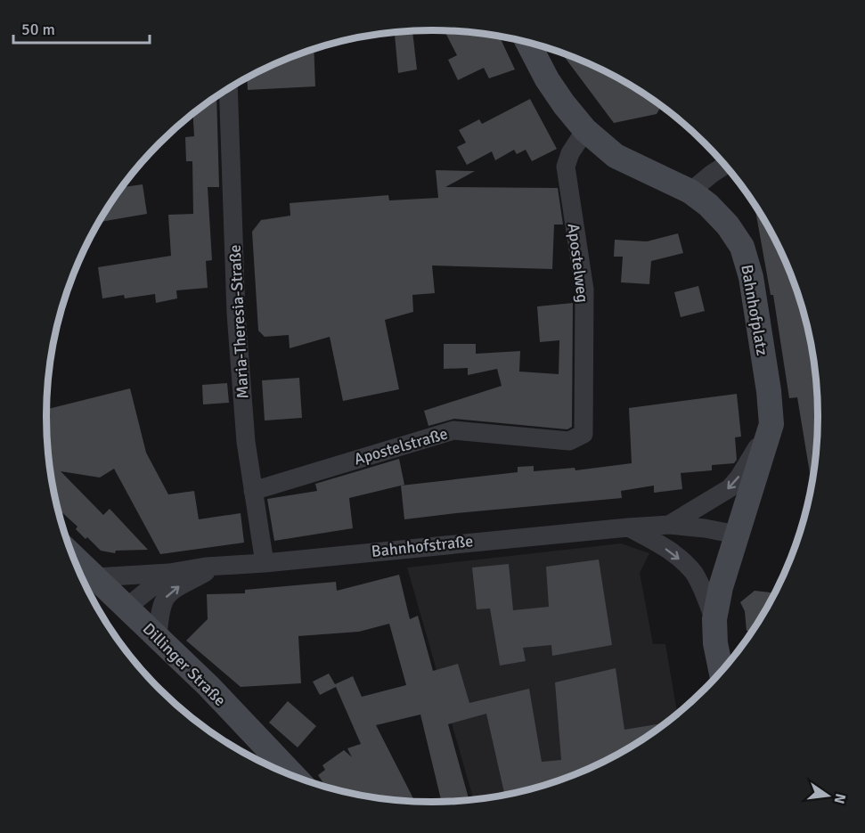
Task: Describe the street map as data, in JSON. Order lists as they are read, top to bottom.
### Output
{
  "streets": {
    "main road": ["Bahnhofplatz", "Dillinger Straße"],
    "street": [
      "Apostelweg",
      "Maria-Theresia-Straße",
      "Apostelstraße",
      "Bahnhofstraße"
    ]
  },
  "crossings": [
    ["Apostelweg", "Bahnhofplatz"],
    ["Apostelweg", "Apostelstraße"],
    ["Bahnhofplatz", "Bahnhofstraße"],
    ["Maria-Theresia-Straße", "Apostelstraße"],
    ["Maria-Theresia-Straße", "Bahnhofstraße"],
    ["Bahnhofstraße", "Dillinger Straße"]
  ],
  "scale_bar": "50 m",
  "north": "right"
}
